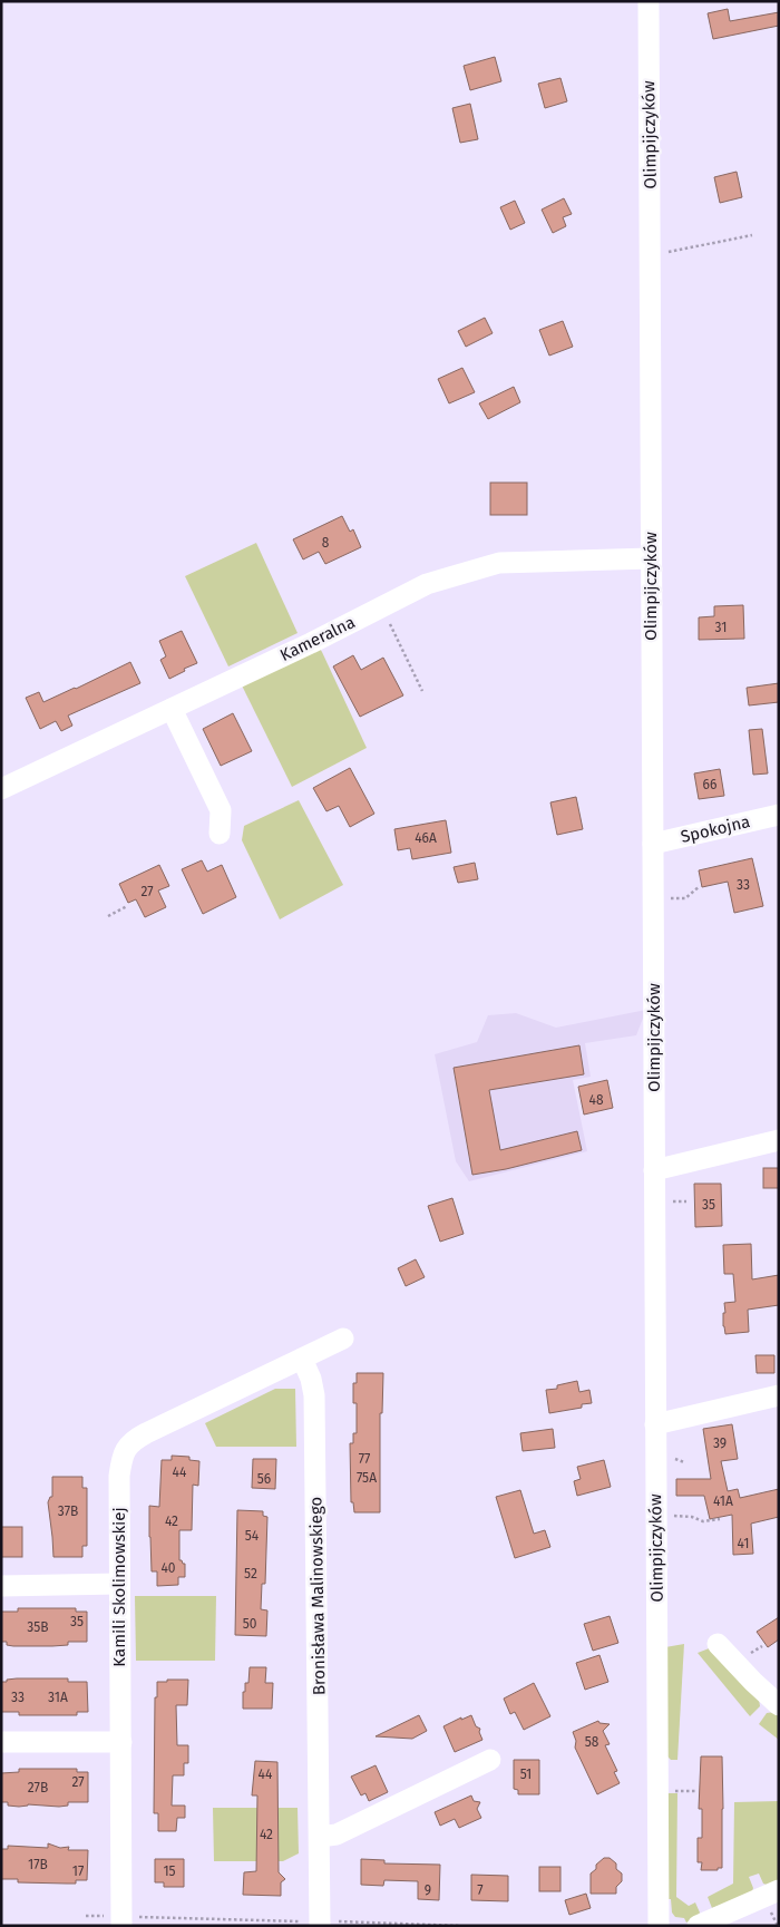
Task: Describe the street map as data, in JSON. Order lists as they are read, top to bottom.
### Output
{
  "streets": {
    "street": [
      "Olimpijczyków",
      "Kameralna",
      "Spokojna",
      "Kamili Skolimowskiej",
      "Bronisława Malinowskiego"
    ]
  },
  "crossings": [
    ["Olimpijczyków", "Kameralna"],
    ["Olimpijczyków", "Spokojna"],
    ["Kamili Skolimowskiej", "Bronisława Malinowskiego"]
  ],
  "house_numbers": [
    "8",
    "31",
    "66",
    "46A",
    "33",
    "27",
    "48",
    "35",
    "39",
    "77",
    "44",
    "75A",
    "56",
    "41A",
    "37B",
    "42",
    "54",
    "41",
    "40",
    "52",
    "35",
    "50",
    "35B",
    "33",
    "31A",
    "58",
    "44",
    "51",
    "27",
    "27B",
    "42",
    "17B",
    "17",
    "15",
    "9",
    "7"
  ]
}
